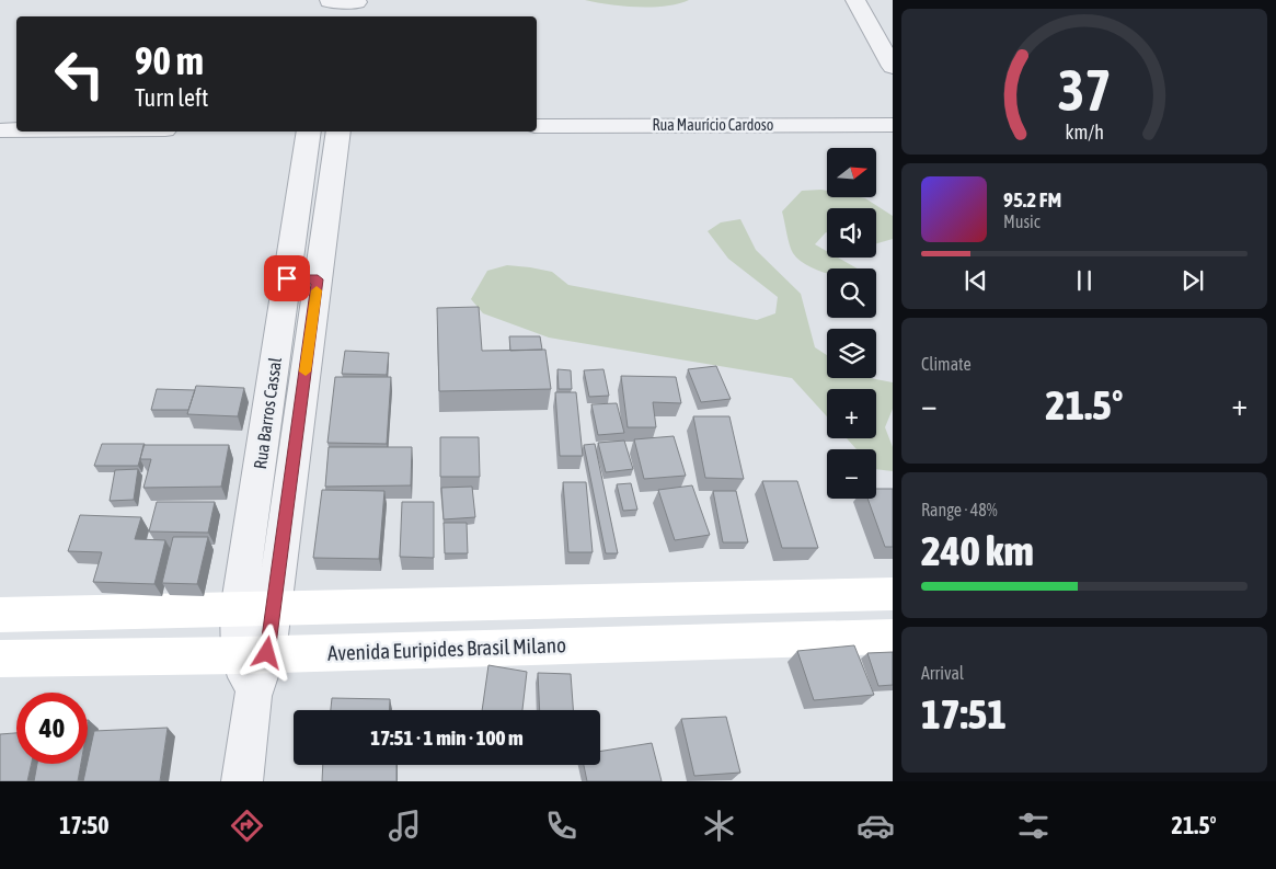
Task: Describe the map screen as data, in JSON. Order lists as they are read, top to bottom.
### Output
{
  "streets": {
    "main road": ["Avenida Euripides Brasil Milano"],
    "street": ["Rua Maurício Cardoso", "Rua Barros Cassal"]
  },
  "crossings": [
    ["Rua Barros Cassal", "Avenida Euripides Brasil Milano"]
  ],
  "north": "right",
  "page": {
    "turn": ["90 m", "Turn left"],
    "map_buttons": ["+", "−"],
    "song": ["95.2 FM", "Music"],
    "tile": [
      "Climate",
      ["Range · 48%", "240 km"],
      ["Arrival", "17:51"]
    ],
    "heat": ["−", "21.5°", "+"],
    "limit": "40",
    "trip": "17:51 · 1 min · 100 m",
    "tabs": ["17:50", "21.5°"],
    "gauge": ["37", "km/h"]
  }
}
